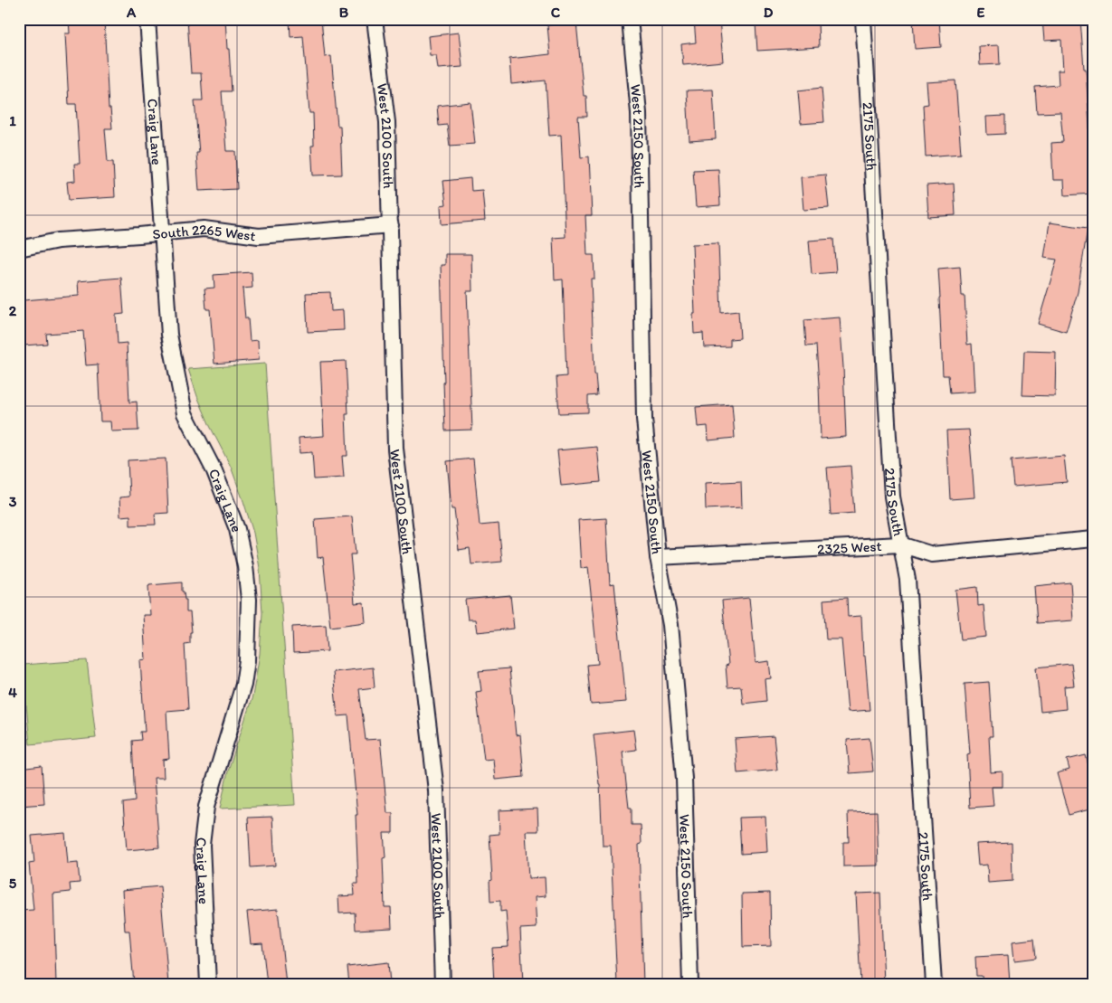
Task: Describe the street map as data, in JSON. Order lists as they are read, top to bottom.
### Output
{
  "streets": {
    "street": [
      "Craig Lane",
      "West 2100 South",
      "West 2150 South",
      "2175 South",
      "South 2265 West",
      "2325 West"
    ]
  },
  "crossings": [
    ["Craig Lane", "South 2265 West"],
    ["West 2100 South", "South 2265 West"],
    ["West 2150 South", "2325 West"],
    ["2175 South", "2325 West"]
  ],
  "grid": {
    "columns": [
      "A",
      "B",
      "C",
      "D",
      "E"
    ],
    "rows": [
      "1",
      "2",
      "3",
      "4",
      "5"
    ]
  }
}
